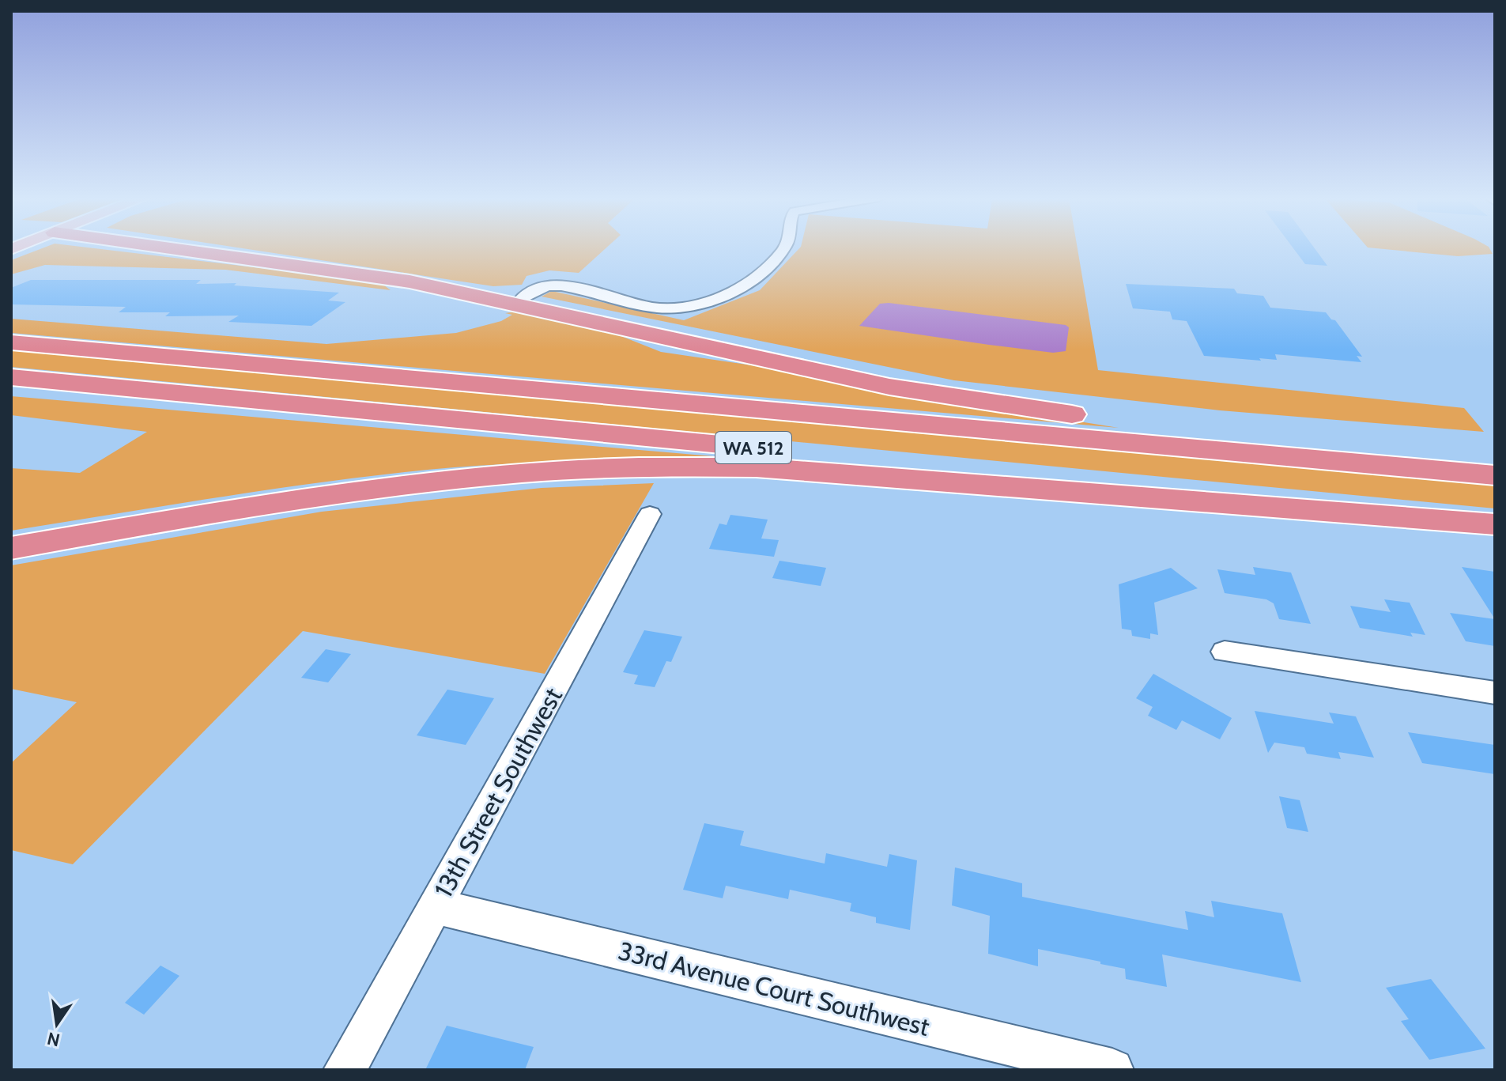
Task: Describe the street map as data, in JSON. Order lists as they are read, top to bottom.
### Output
{
  "streets": {
    "highway": ["WA 512"],
    "street": ["13th Street Southwest", "33rd Avenue Court Southwest"]
  },
  "crossings": [
    ["13th Street Southwest", "33rd Avenue Court Southwest"]
  ],
  "north": "bottom"
}
